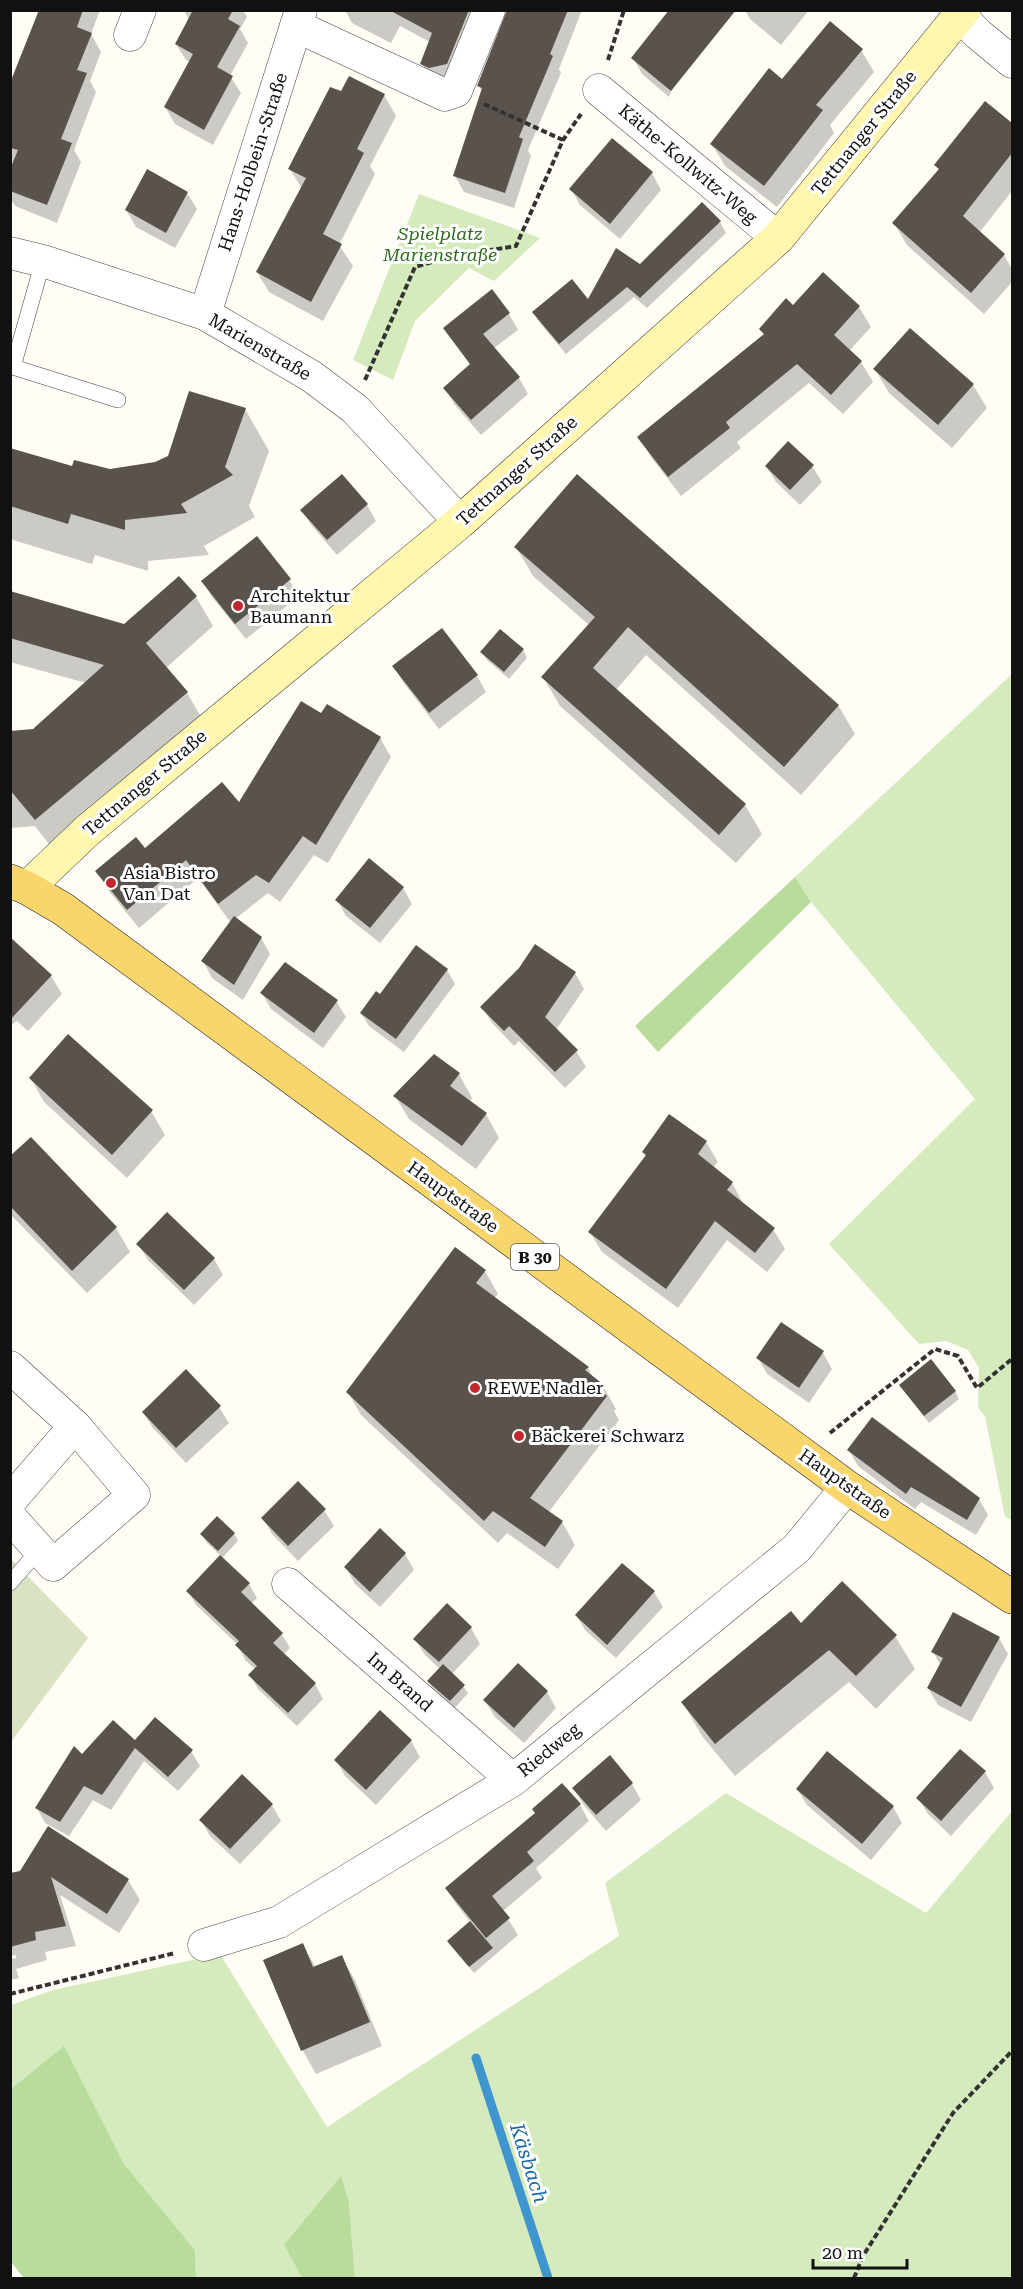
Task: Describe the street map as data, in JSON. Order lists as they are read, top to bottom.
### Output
{
  "streets": {
    "main road": ["Tettnanger Straße", "Hauptstraße", "B 30"],
    "street": [
      "Hans-Holbein-Straße",
      "Käthe-Kollwitz-Weg",
      "Marienstraße",
      "Im Brand",
      "Riedweg"
    ]
  },
  "crossings": [
    ["Tettnanger Straße", "Käthe-Kollwitz-Weg"],
    ["Tettnanger Straße", "Marienstraße"],
    ["Tettnanger Straße", "Hauptstraße"],
    ["Hans-Holbein-Straße", "Marienstraße"],
    ["Hauptstraße", "Riedweg"],
    ["Im Brand", "Riedweg"]
  ],
  "water": ["Käsbach"],
  "parks": ["Spielplatz Marienstraße"],
  "places": [
    "Architektur Baumann",
    "Asia Bistro Van Dat",
    "REWE Nadler",
    "Bäckerei Schwarz"
  ],
  "scale_bar": "20 m"
}
